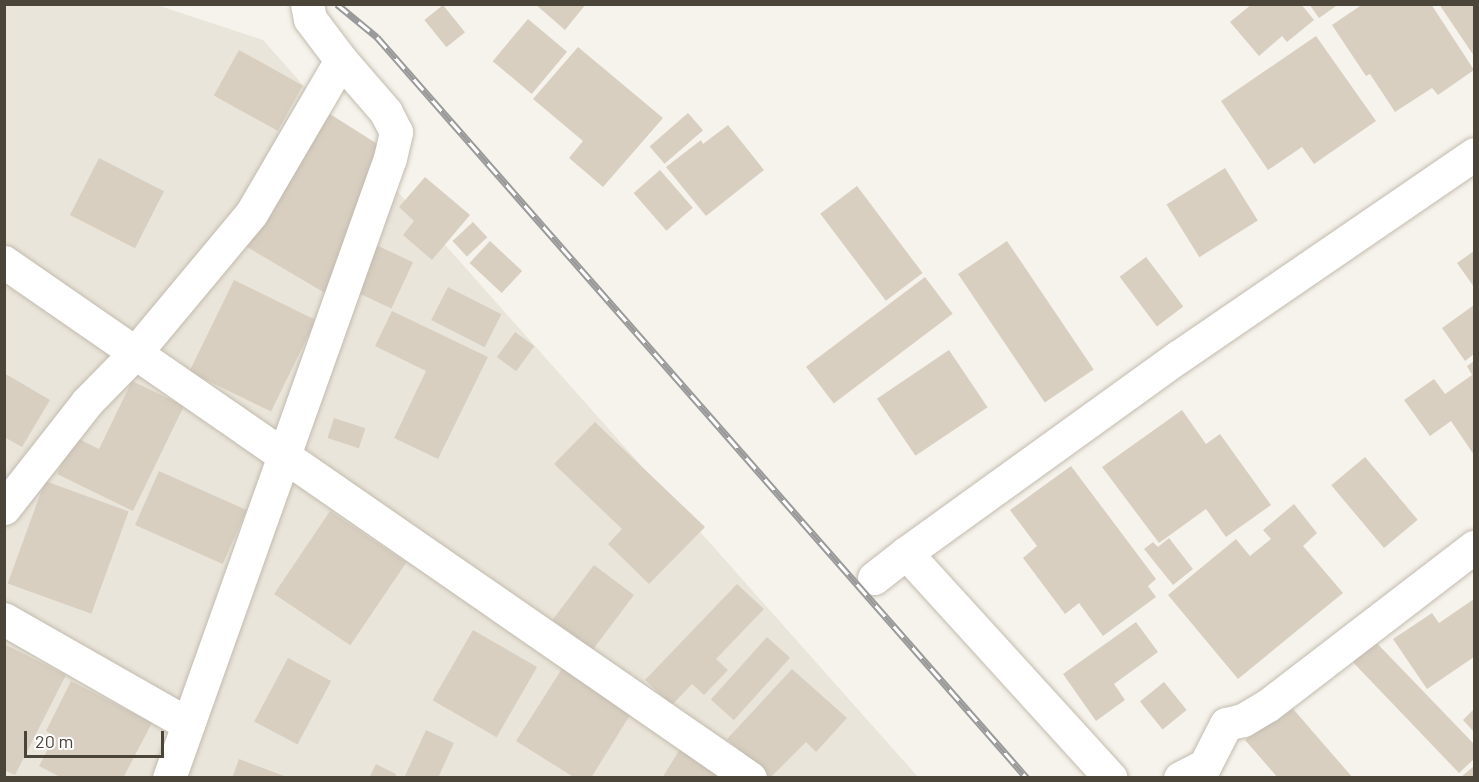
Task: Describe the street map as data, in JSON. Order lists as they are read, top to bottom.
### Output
{
  "scale_bar": "20 m"
}
